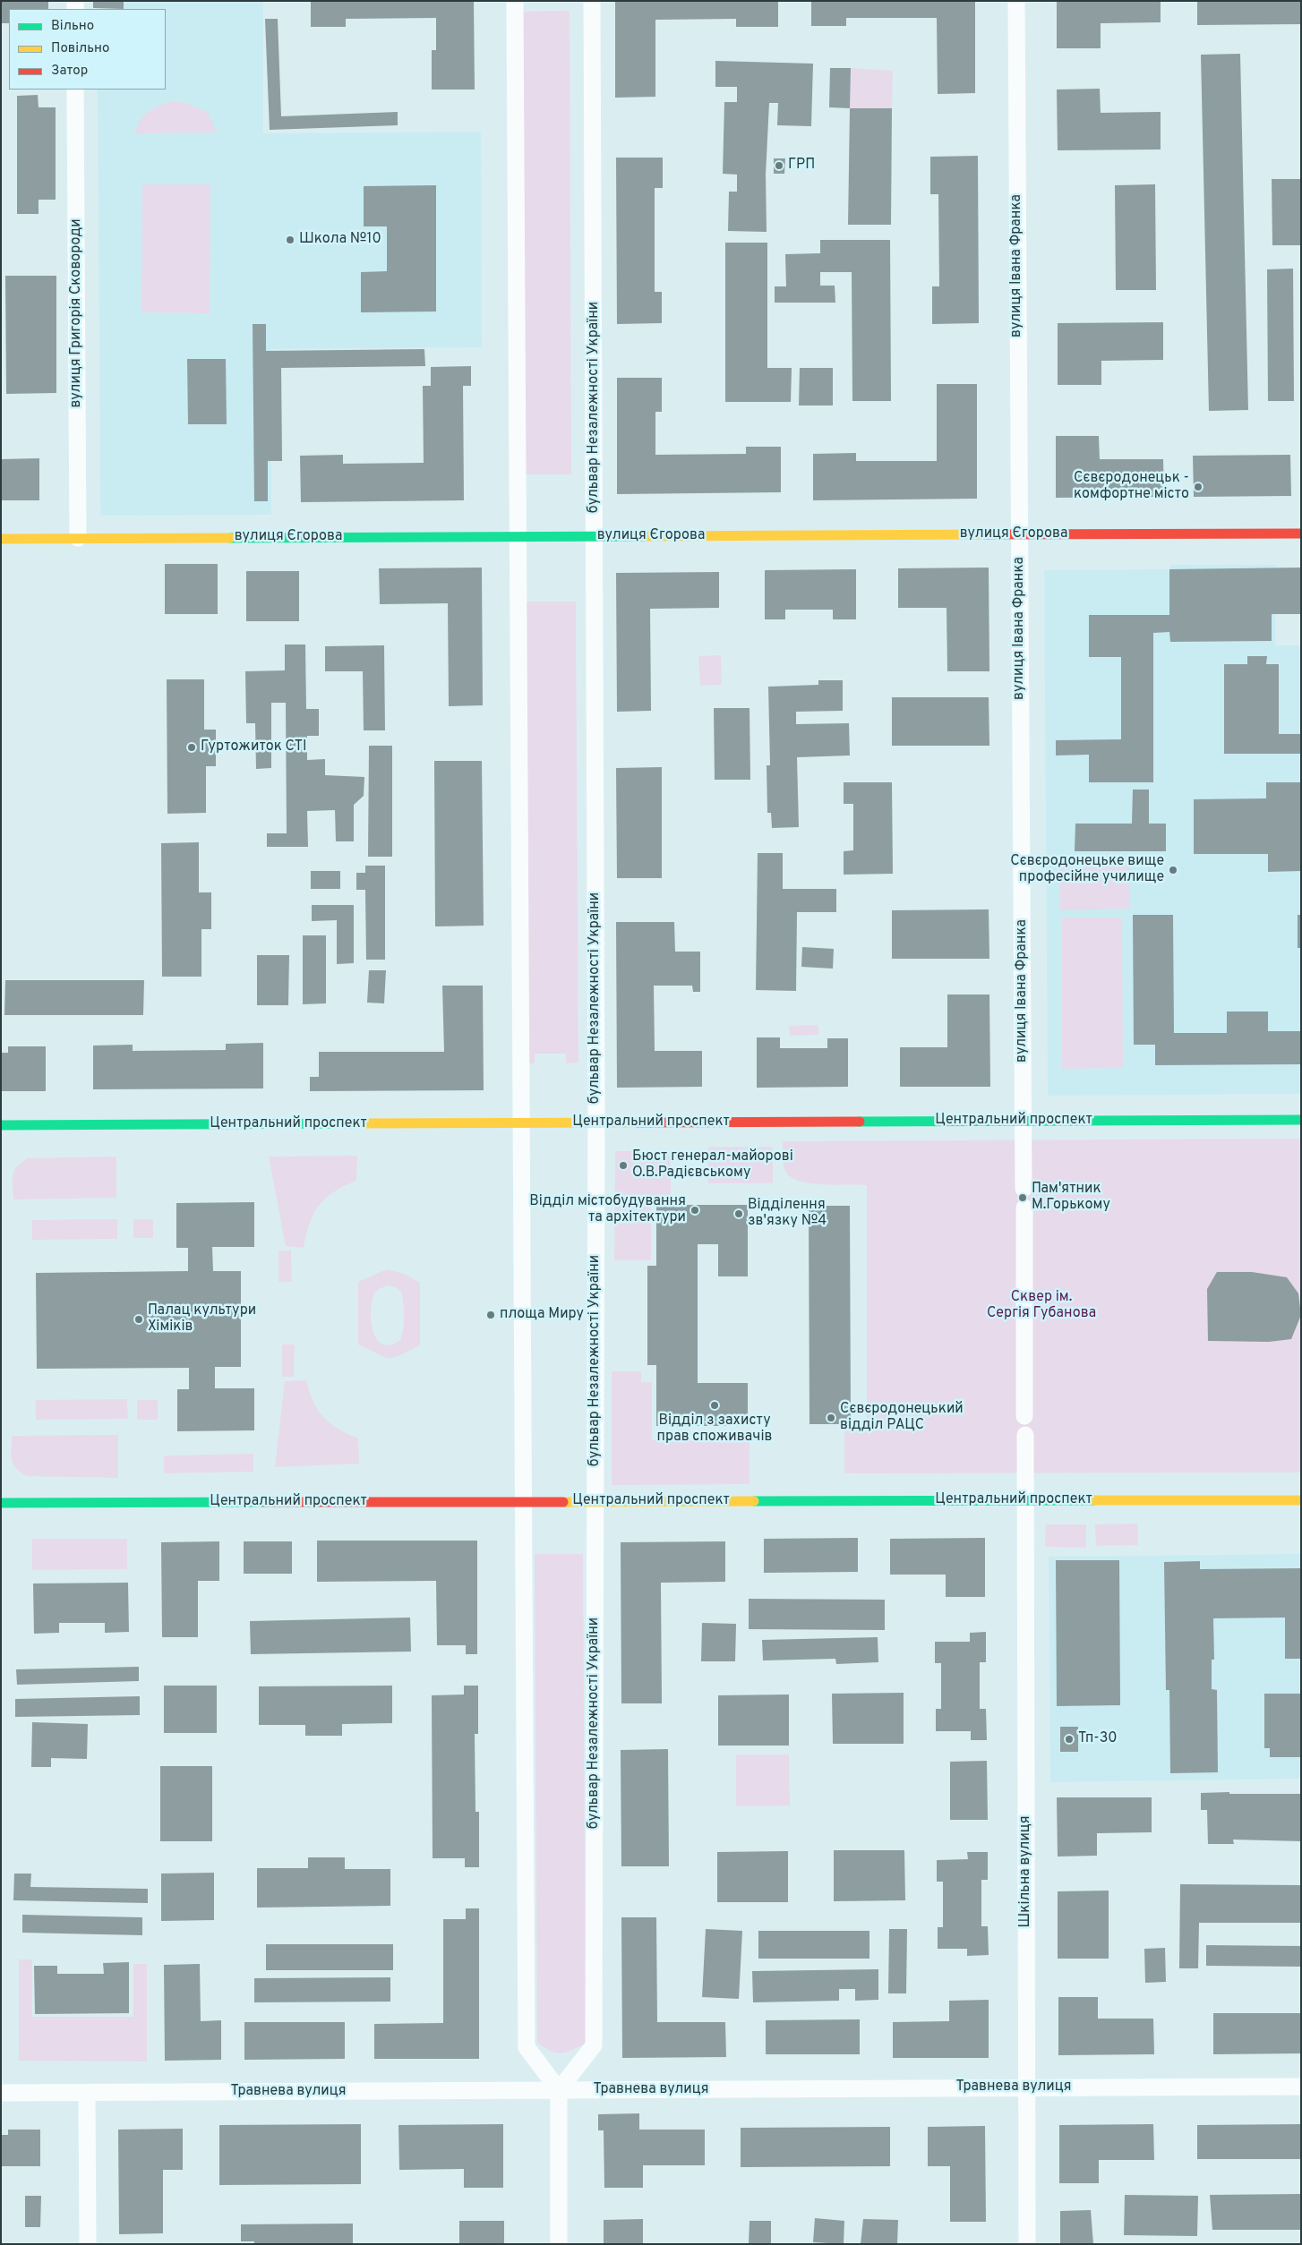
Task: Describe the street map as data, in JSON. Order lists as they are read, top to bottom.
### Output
{
  "streets": {
    "street": [
      "вулиця Івана Франка",
      "вулиця Григорія Сковороди",
      "бульвар Незалежності України",
      "вулиця Єгорова",
      "Центральний проспект",
      "Шкільна вулиця",
      "Травнева вулиця"
    ]
  },
  "crossings": [
    ["вулиця Івана Франка", "вулиця Єгорова"],
    ["вулиця Івана Франка", "Центральний проспект"],
    ["вулиця Григорія Сковороди", "вулиця Єгорова"],
    ["бульвар Незалежності України", "вулиця Єгорова"],
    ["бульвар Незалежності України", "Центральний проспект"],
    ["бульвар Незалежності України", "Травнева вулиця"],
    ["Центральний проспект", "Шкільна вулиця"],
    ["Шкільна вулиця", "Травнева вулиця"]
  ],
  "parks": ["Сквер ім. Сергія Губанова"],
  "places": [
    "ГРП",
    "Школа №10",
    "Сєвєродонецьк - комфортне місто",
    "Гуртожиток СТІ",
    "Сєвєродонецьке вище професійне училище",
    "Бюст генерал-майорові О.В.Радієвському",
    "Пам'ятник М.Горькому",
    "Відділ містобудування та архітектури",
    "Відділення зв'язку №4",
    "площа Миру",
    "Палац культури Хіміків",
    "Відділ з захисту прав споживачів",
    "Сєвєродонецький відділ РАЦС",
    "Тп-30"
  ],
  "legend": ["Вільно", "Повільно", "Затор"]
}
